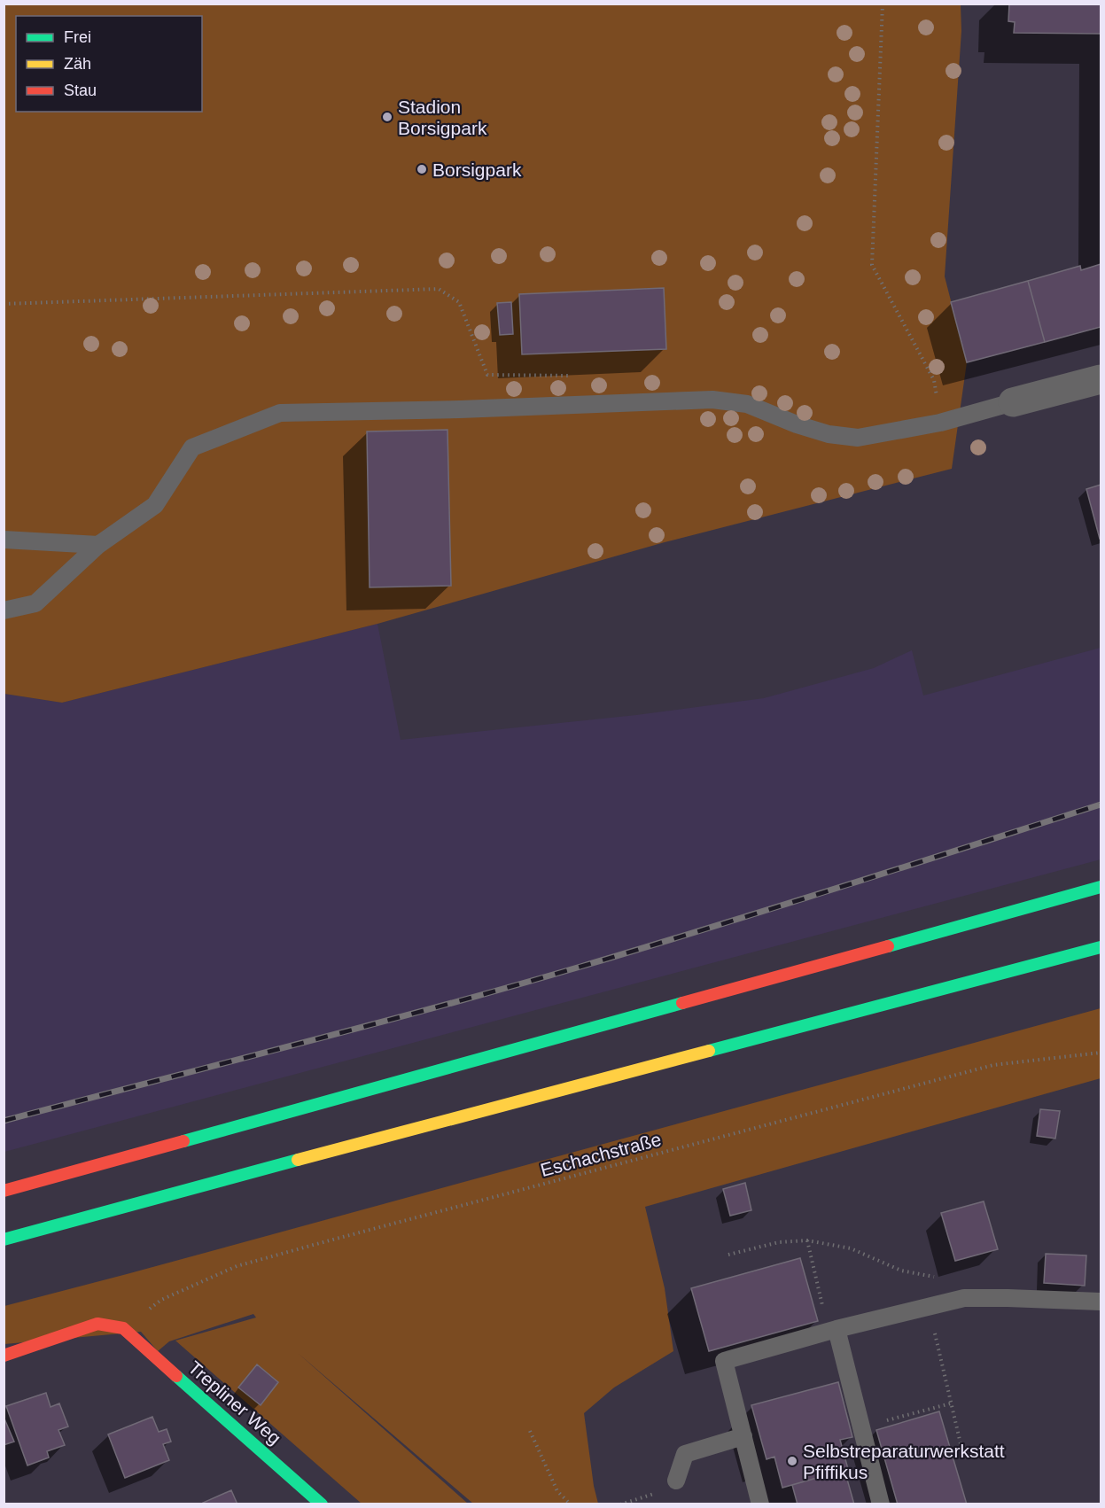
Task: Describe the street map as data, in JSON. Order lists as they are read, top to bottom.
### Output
{
  "streets": {
    "main road": ["Trepliner Weg"],
    "path": ["Eschachstraße"]
  },
  "crossings": [
    ["Eschachstraße", "Trepliner Weg"]
  ],
  "places": ["Stadion Borsigpark", "Borsigpark", "Selbstreparaturwerkstatt Pfiffikus"],
  "legend": ["Frei", "Zäh", "Stau"]
}
